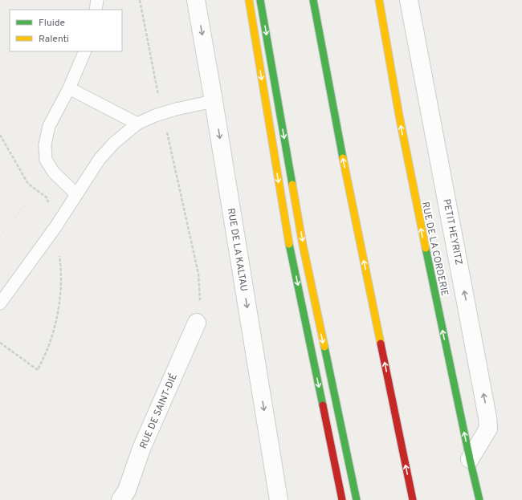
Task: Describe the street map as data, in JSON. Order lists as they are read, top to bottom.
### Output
{
  "streets": {
    "main road": ["RUE DE LA CORDERIE"],
    "street": ["PETIT HEYRITZ", "RUE DE LA KALTAU", "RUE DE SAINT-DIÉ"]
  },
  "crossings": [
    ["PETIT HEYRITZ", "RUE DE LA CORDERIE"]
  ],
  "one_way": ["PETIT HEYRITZ", "RUE DE LA KALTAU"],
  "legend": ["Fluide", "Ralenti"]
}
